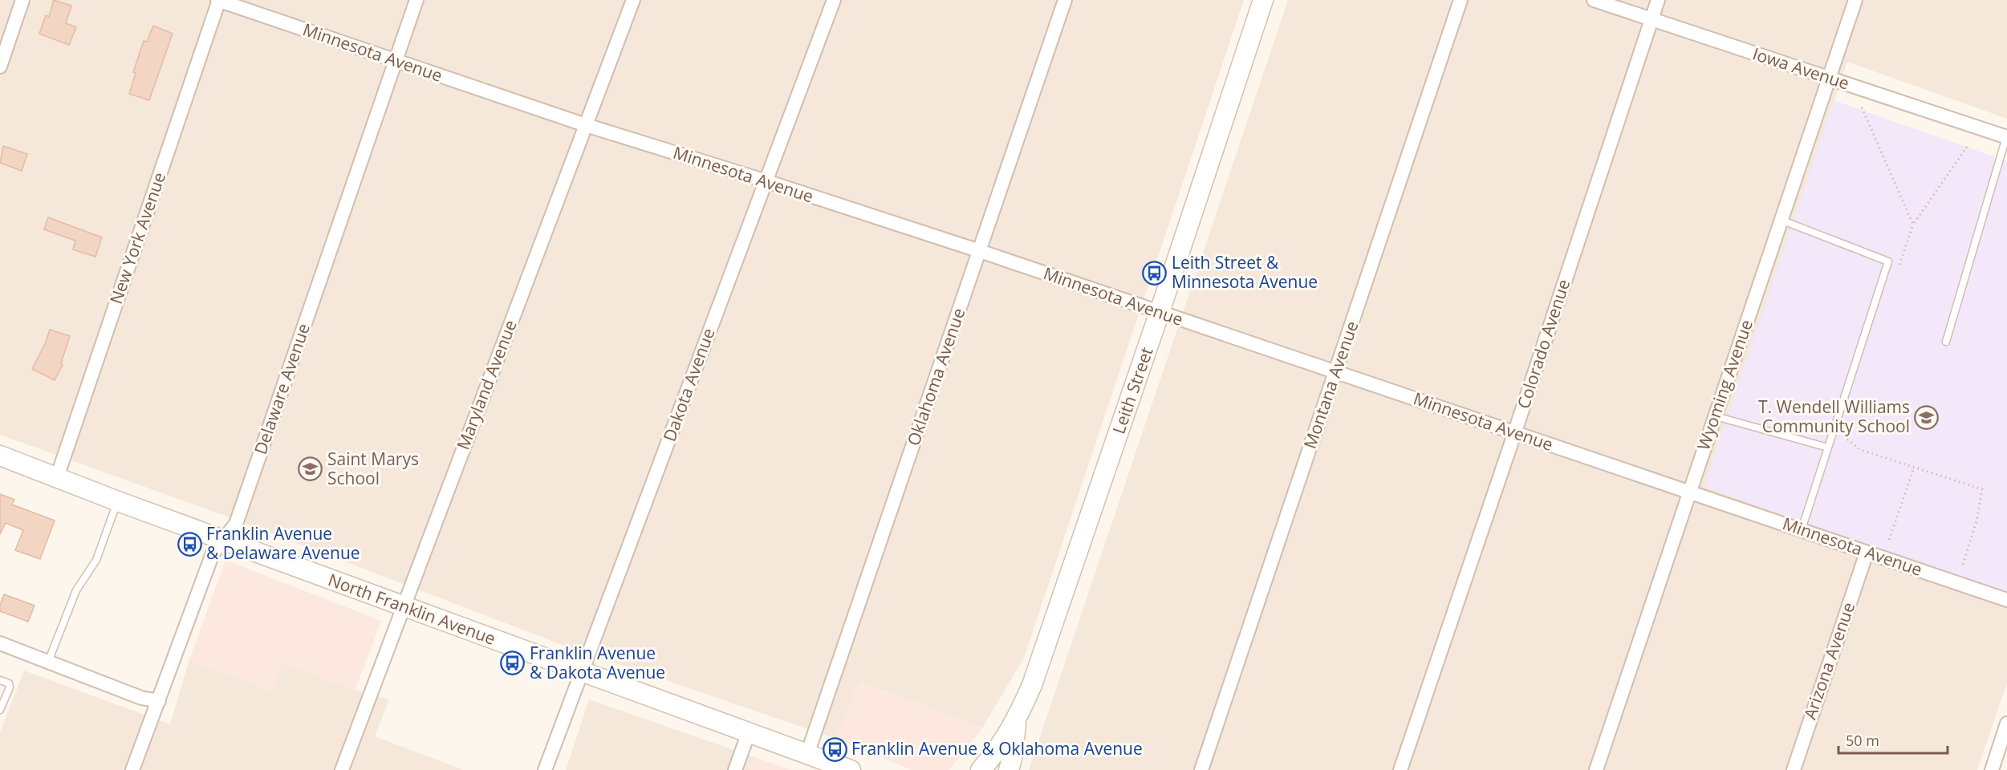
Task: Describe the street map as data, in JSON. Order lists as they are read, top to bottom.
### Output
{
  "streets": {
    "street": [
      "Minnesota Avenue",
      "Iowa Avenue",
      "New York Avenue",
      "Colorado Avenue",
      "Oklahoma Avenue",
      "Maryland Avenue",
      "Dakota Avenue",
      "Montana Avenue",
      "Wyoming Avenue",
      "Delaware Avenue",
      "Leith Street",
      "North Franklin Avenue",
      "Arizona Avenue"
    ]
  },
  "crossings": [
    ["Minnesota Avenue", "New York Avenue"],
    ["Minnesota Avenue", "Colorado Avenue"],
    ["Minnesota Avenue", "Oklahoma Avenue"],
    ["Minnesota Avenue", "Maryland Avenue"],
    ["Minnesota Avenue", "Dakota Avenue"],
    ["Minnesota Avenue", "Montana Avenue"],
    ["Minnesota Avenue", "Wyoming Avenue"],
    ["Minnesota Avenue", "Delaware Avenue"],
    ["Minnesota Avenue", "Leith Street"],
    ["Minnesota Avenue", "Arizona Avenue"],
    ["Iowa Avenue", "Colorado Avenue"],
    ["Iowa Avenue", "Wyoming Avenue"],
    ["New York Avenue", "North Franklin Avenue"],
    ["Oklahoma Avenue", "North Franklin Avenue"],
    ["Maryland Avenue", "North Franklin Avenue"],
    ["Dakota Avenue", "North Franklin Avenue"],
    ["Delaware Avenue", "North Franklin Avenue"]
  ],
  "places": {
    "bus stop": [
      "Leith Street & Minnesota Avenue",
      "Franklin Avenue & Delaware Avenue",
      "Franklin Avenue & Dakota Avenue",
      "Franklin Avenue & Oklahoma Avenue"
    ],
    "school or university": ["T. Wendell Williams Community School", "Saint Marys School"]
  },
  "scale_bar": "50 m"
}
